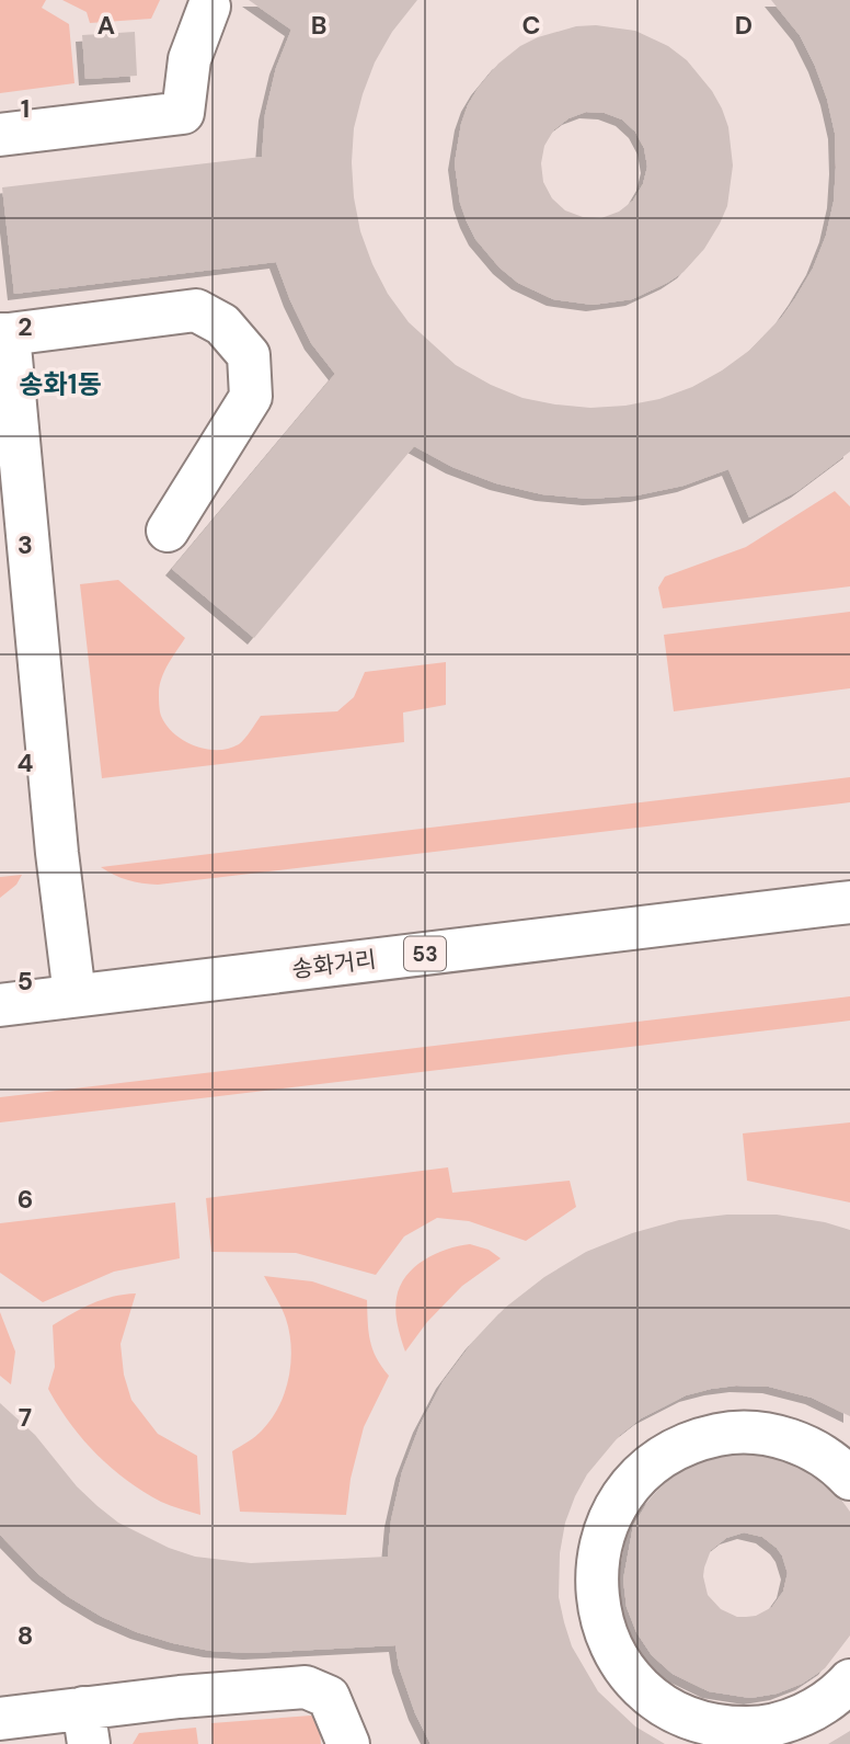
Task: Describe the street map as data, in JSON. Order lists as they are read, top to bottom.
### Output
{
  "streets": {
    "street": ["53", "송화거리"]
  },
  "districts": ["송화1동"],
  "grid": {
    "columns": [
      "A",
      "B",
      "C",
      "D"
    ],
    "rows": [
      "1",
      "2",
      "3",
      "4",
      "5",
      "6",
      "7",
      "8"
    ]
  }
}
